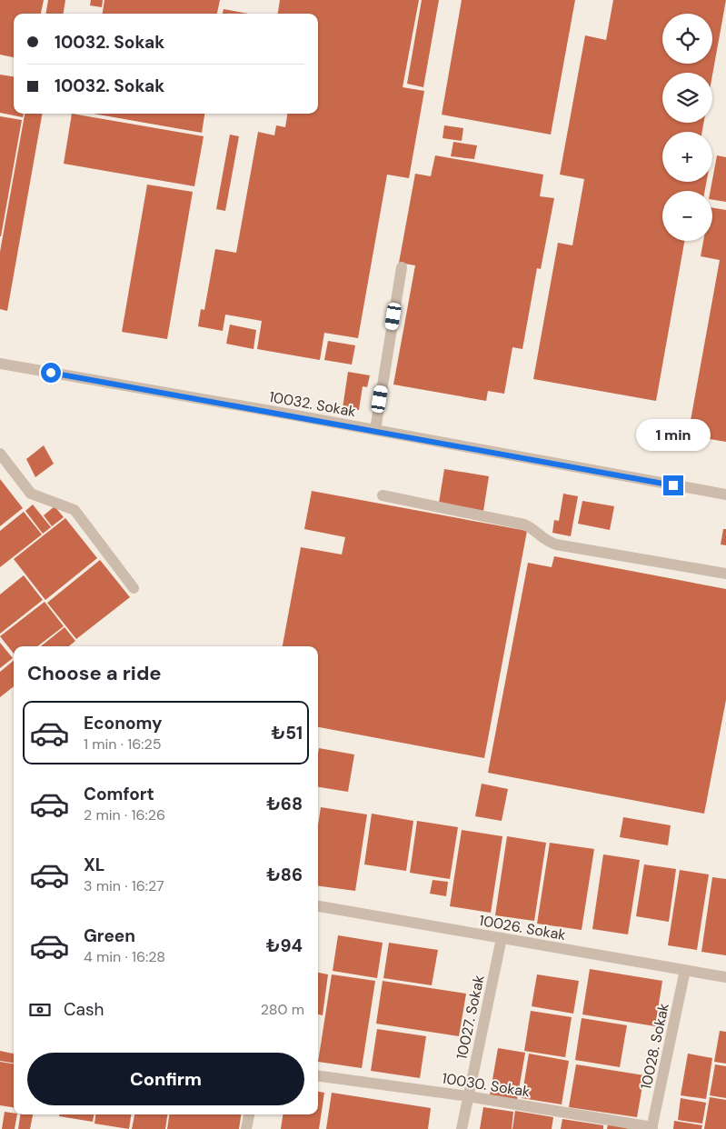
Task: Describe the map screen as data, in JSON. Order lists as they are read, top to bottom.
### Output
{
  "streets": {
    "street": [
      "10032. Sokak",
      "10026. Sokak",
      "10027. Sokak",
      "10028. Sokak",
      "10030. Sokak"
    ]
  },
  "crossings": [
    ["10026. Sokak", "10027. Sokak"],
    ["10026. Sokak", "10028. Sokak"],
    ["10027. Sokak", "10030. Sokak"],
    ["10028. Sokak", "10030. Sokak"]
  ],
  "page": {
    "map_buttons": ["+", "−"],
    "banner": ["10032. Sokak", "10032. Sokak"],
    "bubble": "1 min",
    "heading": "Choose a ride",
    "list": [
      {
        "name": "Economy",
        "note": "1 min · 16:25",
        "value": "₺51"
      },
      {
        "name": "Comfort",
        "note": "2 min · 16:26",
        "value": "₺68"
      },
      {
        "name": "XL",
        "note": "3 min · 16:27",
        "value": "₺86"
      },
      {
        "name": "Green",
        "note": "4 min · 16:28",
        "value": "₺94"
      }
    ],
    "pay": ["Cash", "280 m"],
    "buttons": "Confirm"
  }
}
